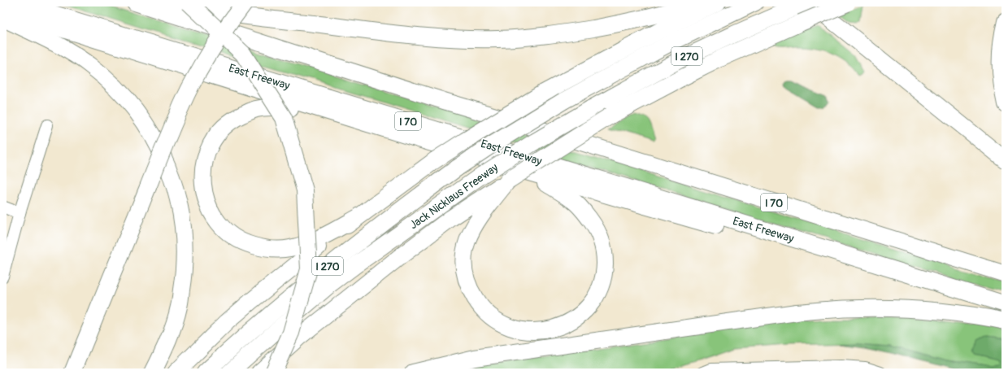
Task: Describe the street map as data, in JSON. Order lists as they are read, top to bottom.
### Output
{
  "streets": {
    "highway": [
      "I 270",
      "East Freeway",
      "I 70",
      "Jack Nicklaus Freeway"
    ]
  }
}
